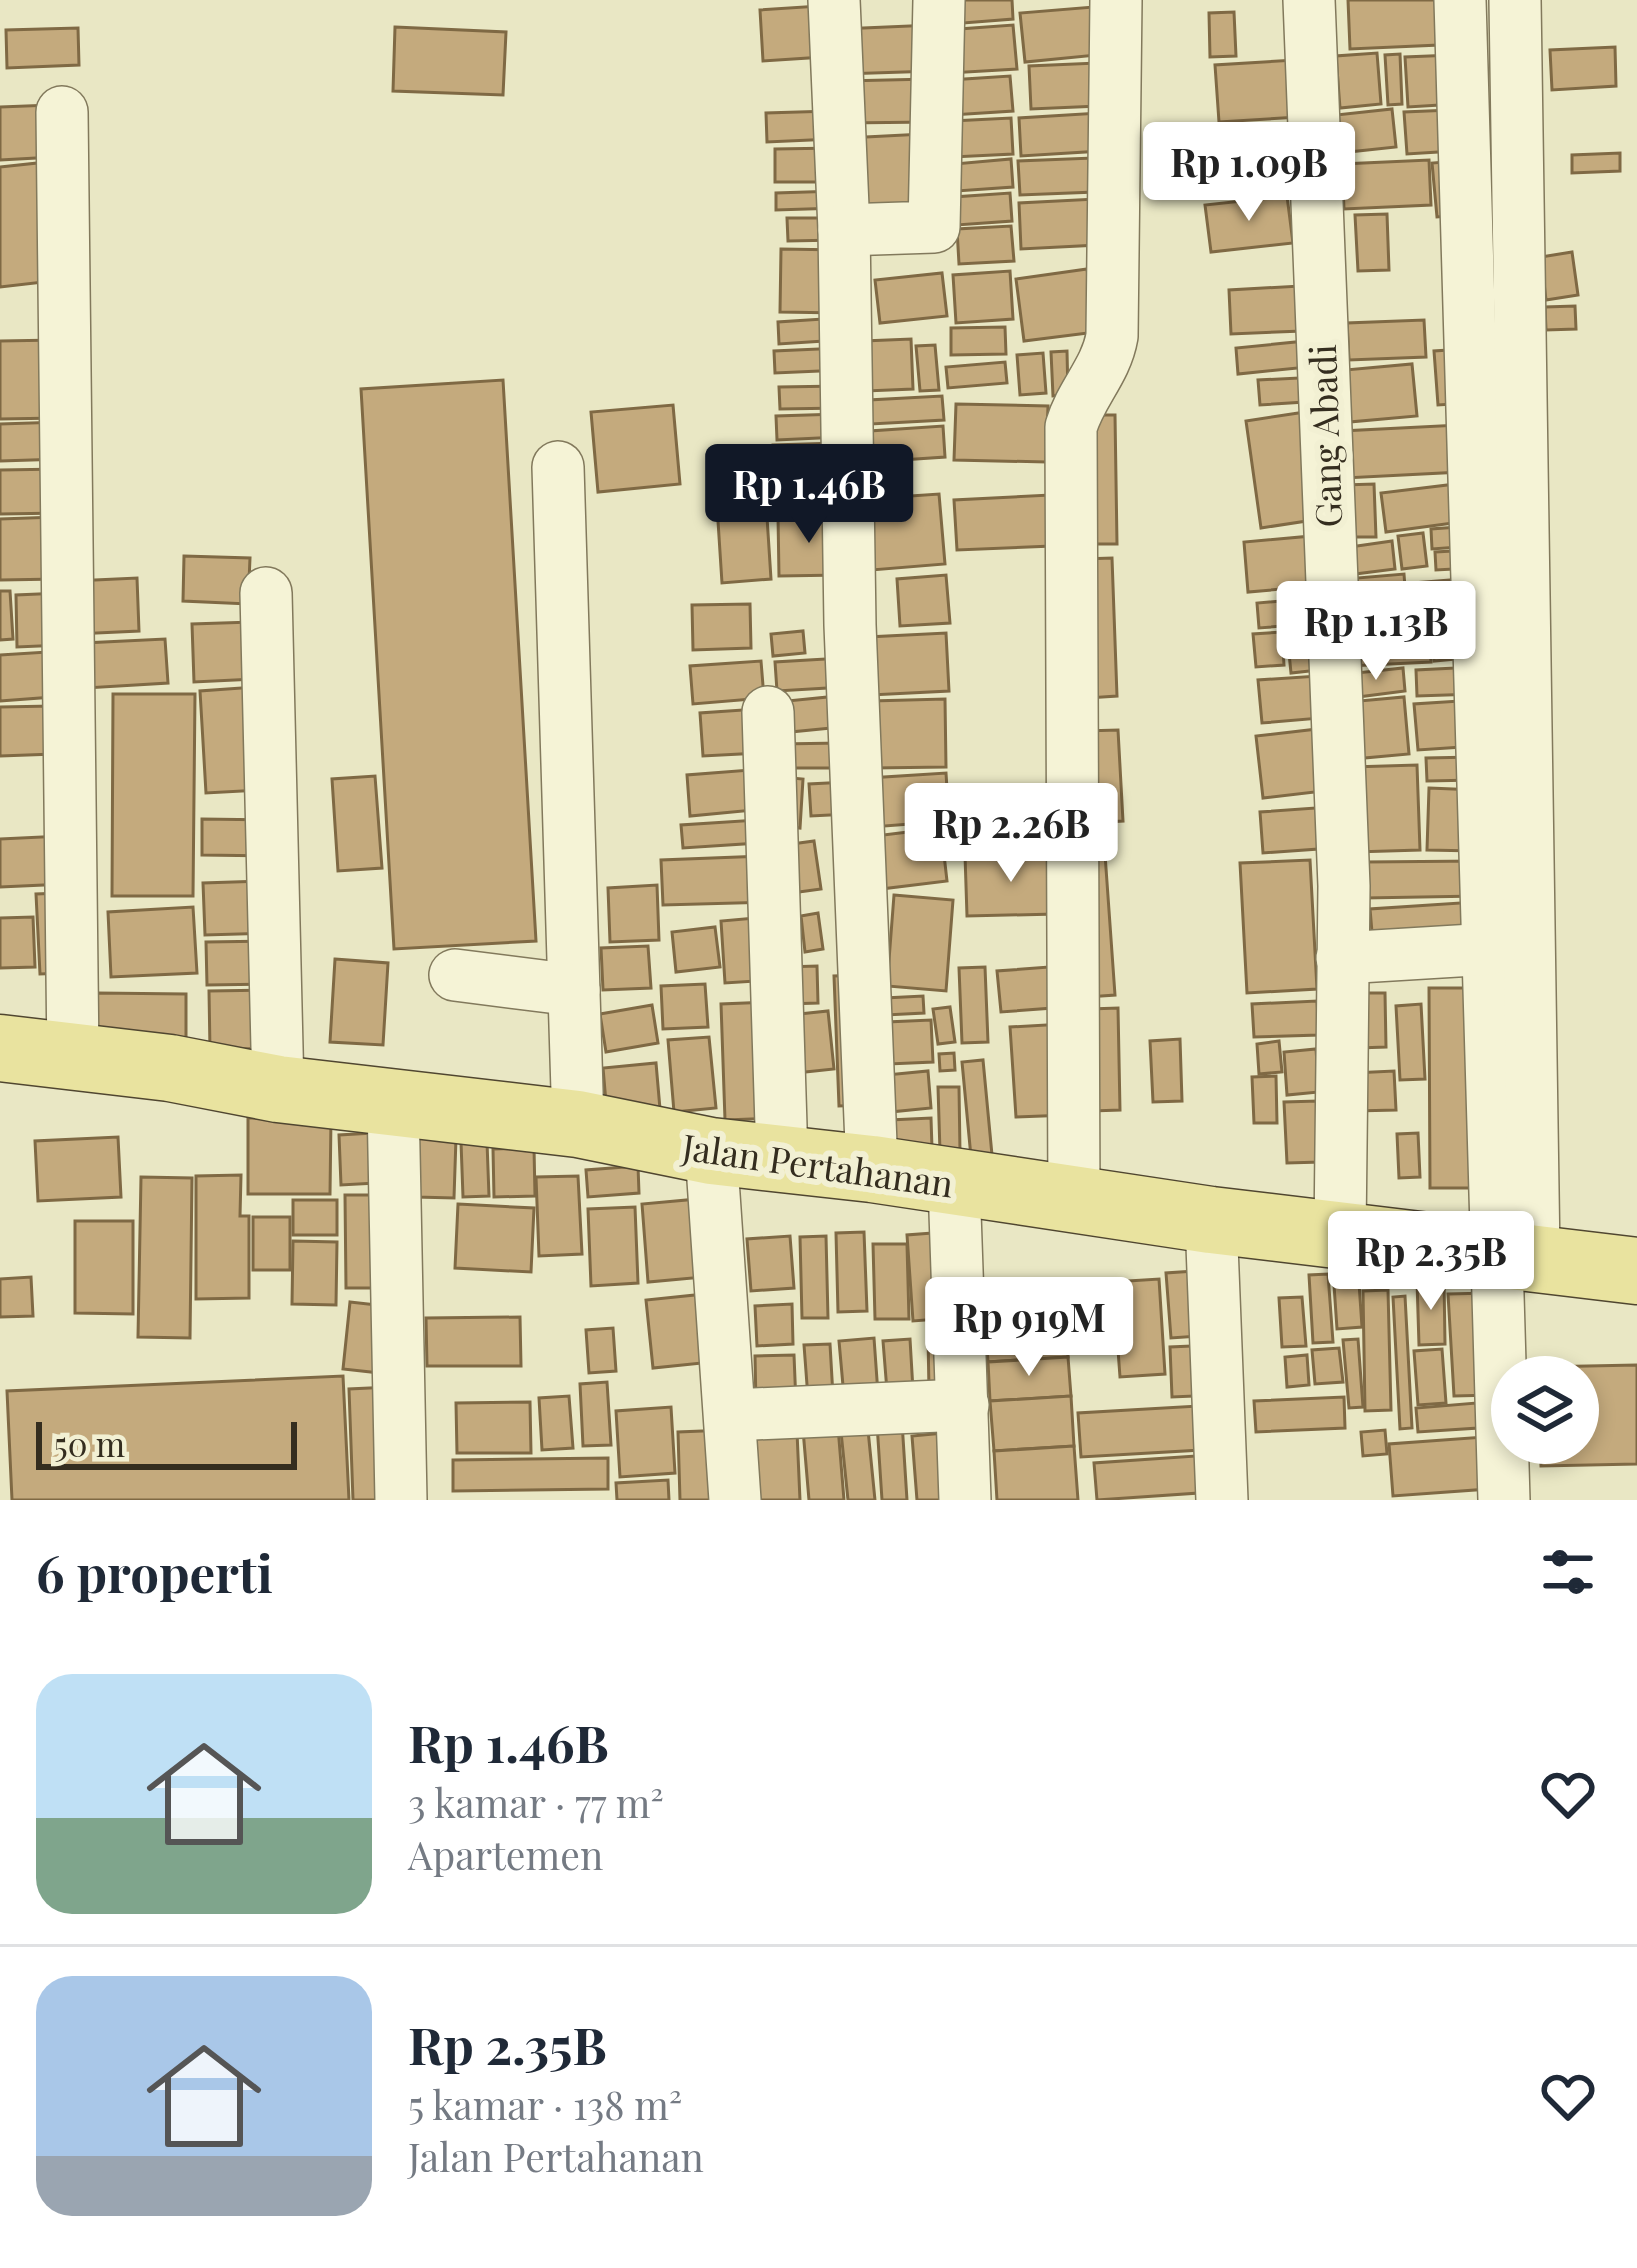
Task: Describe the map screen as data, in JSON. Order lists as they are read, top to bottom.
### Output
{
  "streets": {
    "main road": ["Jalan Pertahanan"],
    "street": ["Gang Abadi"]
  },
  "crossings": [
    ["Gang Abadi", "Jalan Pertahanan"]
  ],
  "scale_bar": "50 m",
  "page": {
    "price": [
      "Rp 1.09B",
      "Rp 1.46B",
      "Rp 1.13B",
      "Rp 2.26B",
      "Rp 2.35B",
      "Rp 919M"
    ],
    "scale": "50 m",
    "heading": "6 properti",
    "list": [
      {
        "name": "Rp 1.46B",
        "note": "3 kamar · 77 m² · Apartemen"
      },
      {
        "name": "Rp 2.35B",
        "note": "5 kamar · 138 m² · Jalan Pertahanan"
      }
    ]
  }
}
